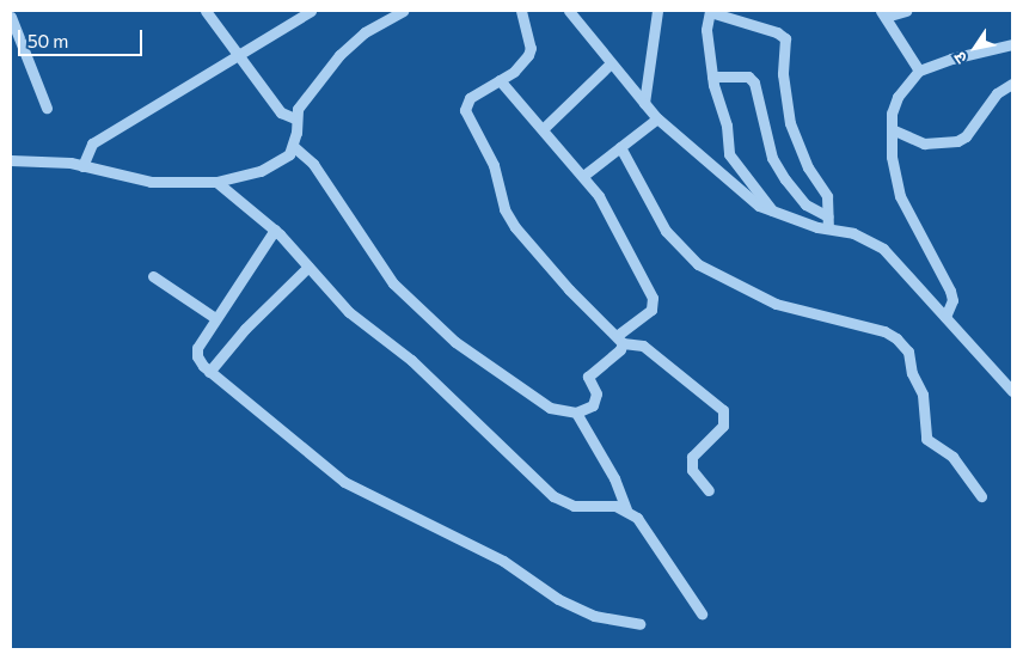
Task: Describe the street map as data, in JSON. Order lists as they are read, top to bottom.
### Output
{
  "scale_bar": "50 m",
  "north": "bottom left"
}
